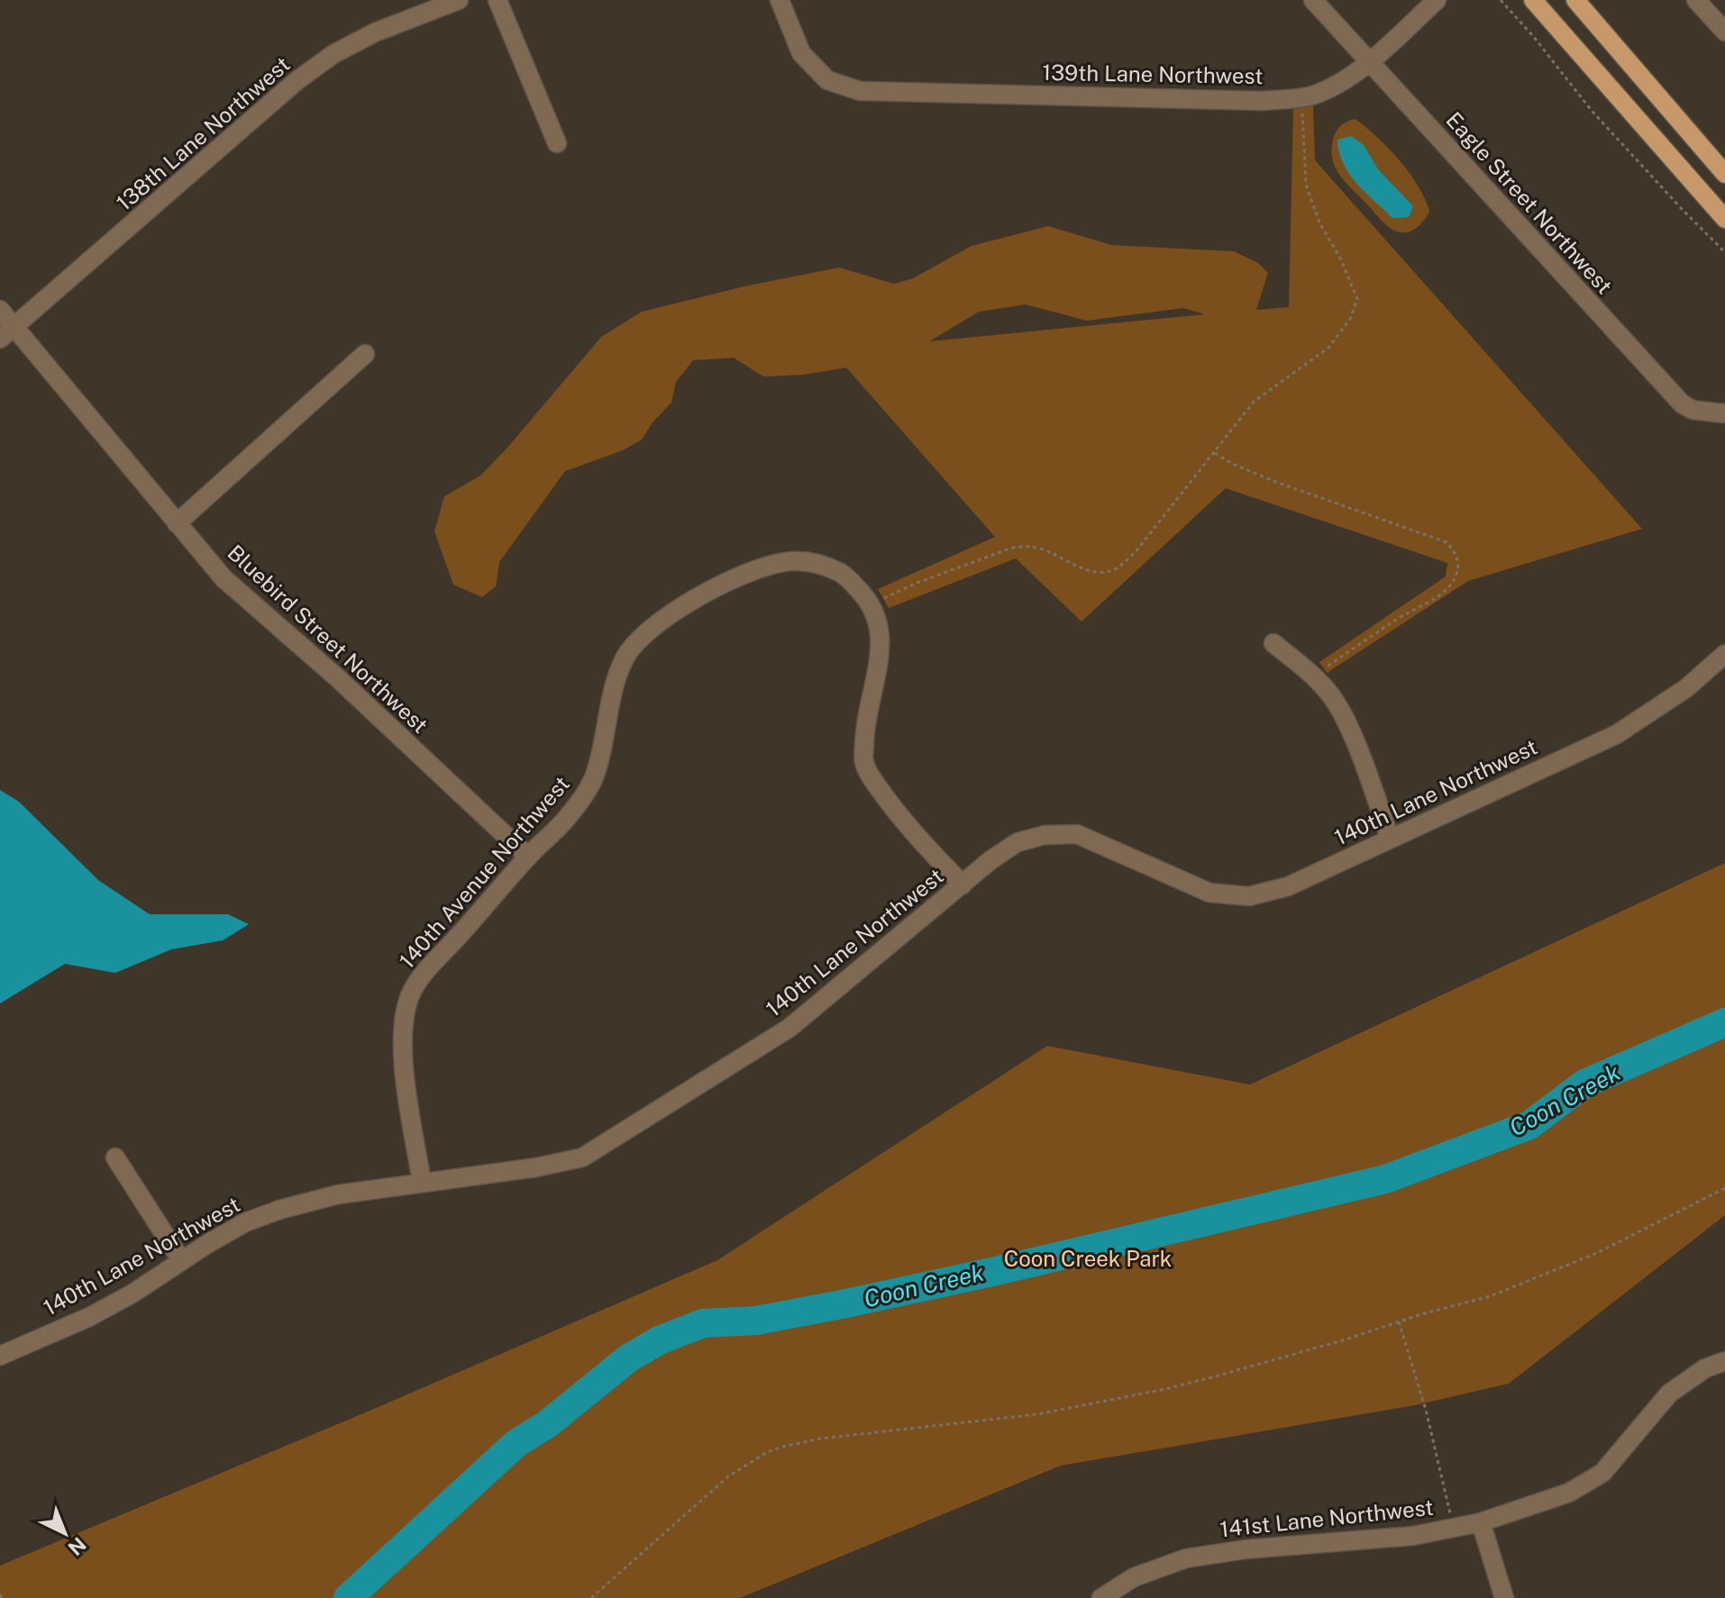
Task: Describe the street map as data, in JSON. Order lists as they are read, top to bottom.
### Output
{
  "streets": {
    "street": [
      "139th Lane Northwest",
      "138th Lane Northwest",
      "Eagle Street Northwest",
      "Bluebird Street Northwest",
      "140th Lane Northwest",
      "140th Avenue Northwest",
      "141st Lane Northwest"
    ]
  },
  "crossings": [
    ["139th Lane Northwest", "Eagle Street Northwest"],
    ["138th Lane Northwest", "Bluebird Street Northwest"],
    ["Bluebird Street Northwest", "140th Avenue Northwest"],
    ["140th Lane Northwest", "140th Avenue Northwest"]
  ],
  "water": ["Coon Creek"],
  "parks": ["Coon Creek Park"],
  "north": "bottom right"
}
